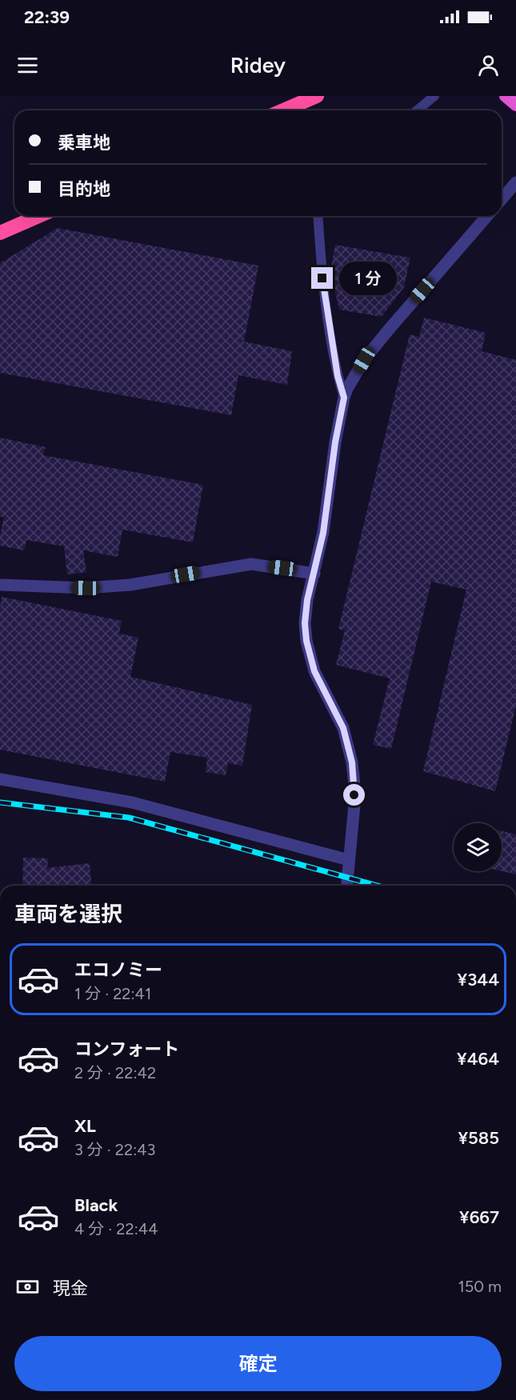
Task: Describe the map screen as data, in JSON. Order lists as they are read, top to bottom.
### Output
{
  "page": {
    "status": "22:39",
    "header": "Ridey",
    "banner": ["乗車地", "目的地"],
    "bubble": "1 分",
    "heading": "車両を選択",
    "list": [
      {
        "name": "エコノミー",
        "note": "1 分 · 22:41",
        "value": "¥344"
      },
      {
        "name": "コンフォート",
        "note": "2 分 · 22:42",
        "value": "¥464"
      },
      {
        "name": "XL",
        "note": "3 分 · 22:43",
        "value": "¥585"
      },
      {
        "name": "Black",
        "note": "4 分 · 22:44",
        "value": "¥667"
      }
    ],
    "pay": ["現金", "150 m"],
    "buttons": "確定"
  }
}
